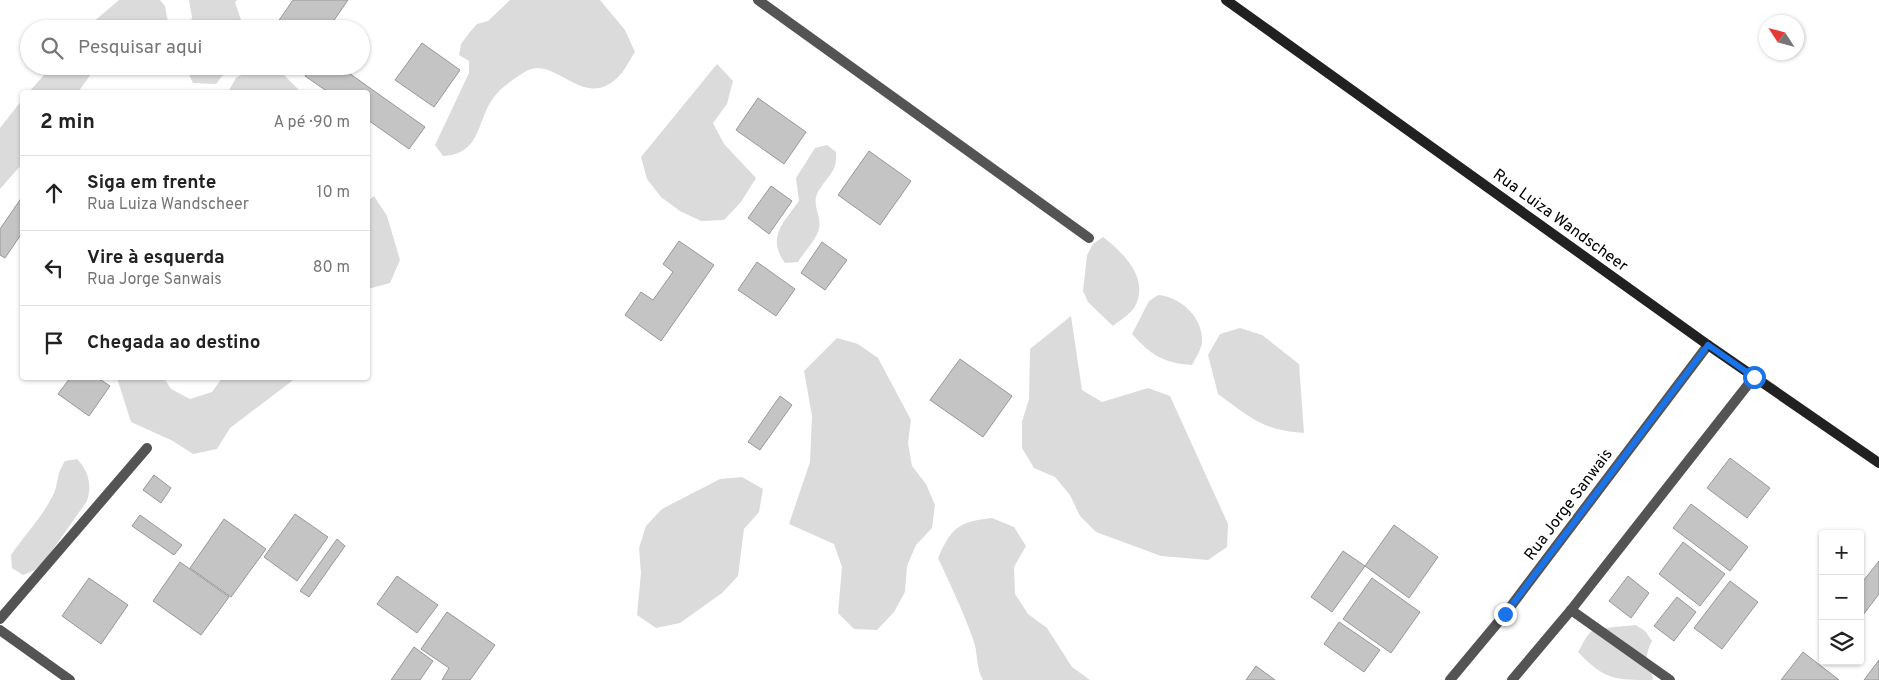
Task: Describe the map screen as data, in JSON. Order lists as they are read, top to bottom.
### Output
{
  "streets": {
    "main road": ["Rua Luiza Wandscheer"],
    "street": ["Rua Jorge Sanwais"]
  },
  "crossings": [
    ["Rua Luiza Wandscheer", "Rua Jorge Sanwais"]
  ],
  "north": "top left",
  "page": {
    "search": "Pesquisar aqui",
    "heading": ["2 min", "A pé · 90 m"],
    "list": [
      ["Siga em frente", "Rua Luiza Wandscheer", "10 m"],
      ["Vire à esquerda", "Rua Jorge Sanwais", "80 m"],
      "Chegada ao destino"
    ],
    "map_buttons": ["+", "−"]
  }
}
